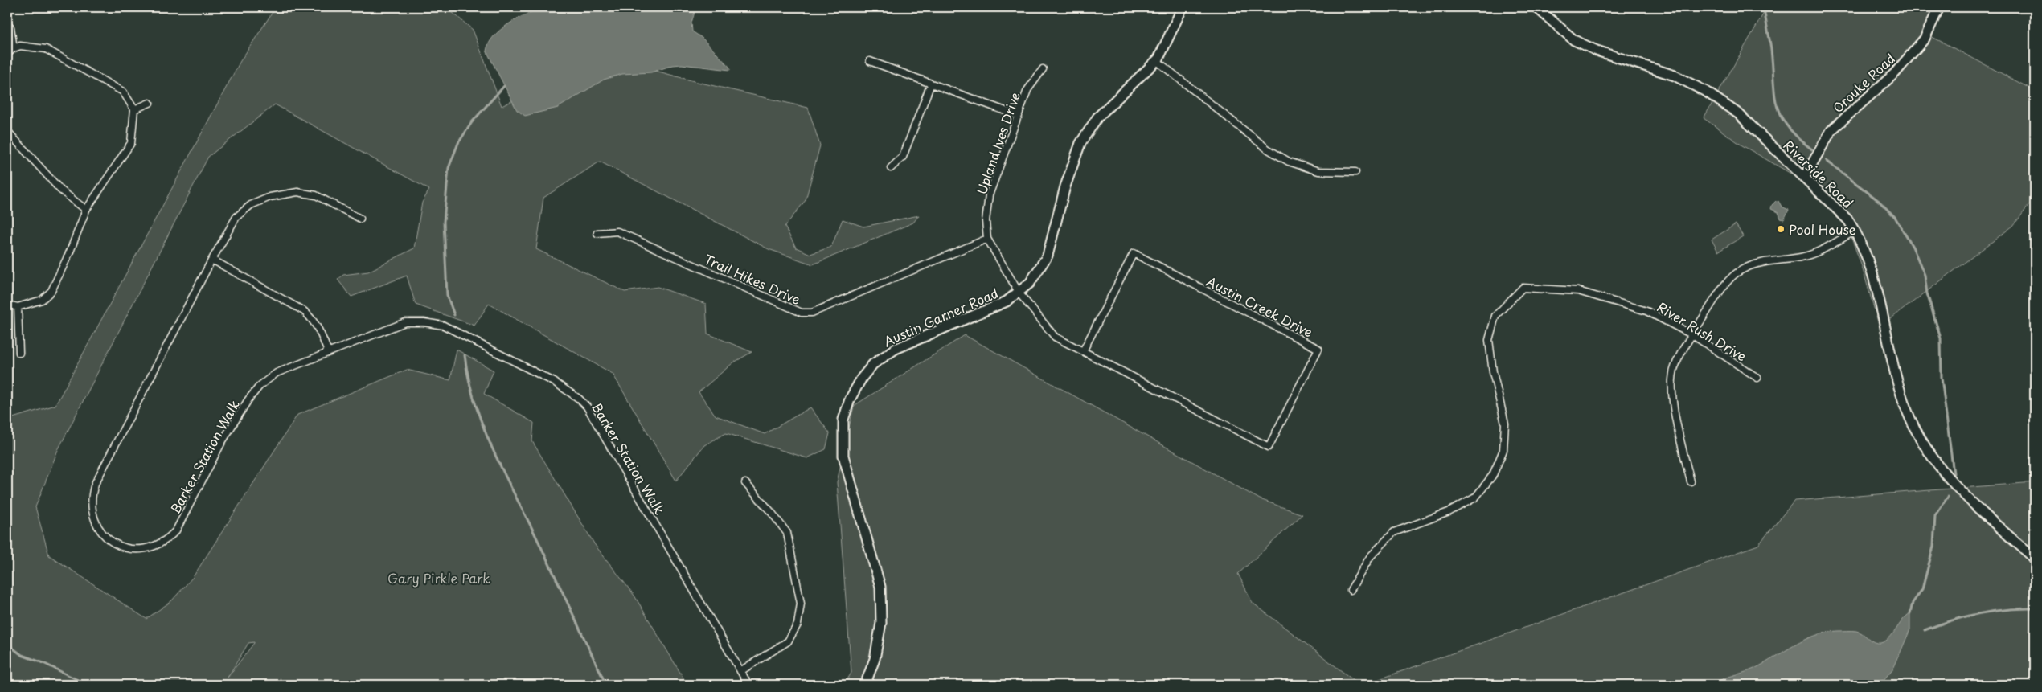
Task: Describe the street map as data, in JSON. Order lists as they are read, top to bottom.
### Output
{
  "streets": {
    "street": [
      "Orouke Road",
      "Upland Ives Drive",
      "Riverside Road",
      "Trail Hikes Drive",
      "Austin Creek Drive",
      "Austin Garner Road",
      "River Rush Drive",
      "Barker Station Walk"
    ]
  },
  "crossings": [
    ["Orouke Road", "Riverside Road"],
    ["Upland Ives Drive", "Trail Hikes Drive"],
    ["Upland Ives Drive", "Austin Creek Drive"],
    ["Upland Ives Drive", "Austin Garner Road"],
    ["Austin Creek Drive", "Austin Garner Road"]
  ],
  "parks": ["Gary Pirkle Park"],
  "places": ["Pool House"]
}
